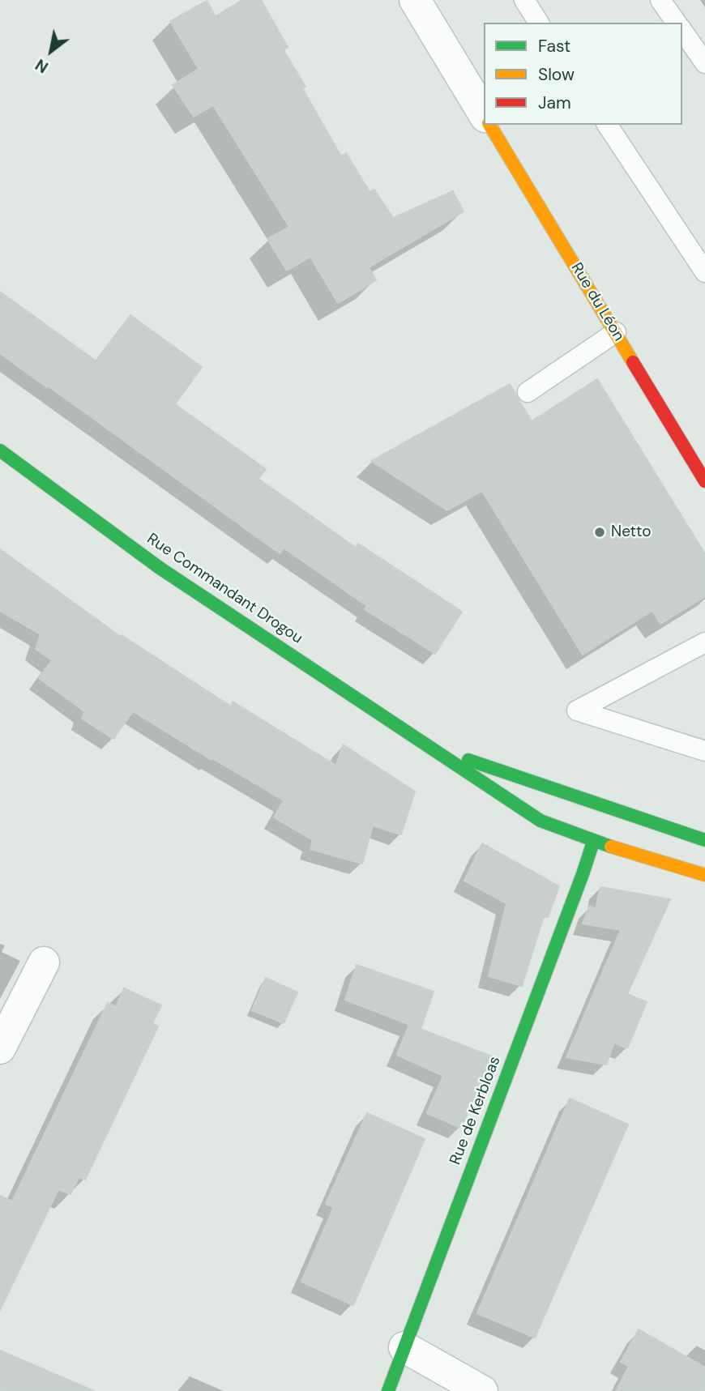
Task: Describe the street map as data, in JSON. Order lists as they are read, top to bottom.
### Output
{
  "streets": {
    "street": ["Rue du Léon", "Rue Commandant Drogou", "Rue de Kerbloas"]
  },
  "crossings": [
    ["Rue Commandant Drogou", "Rue de Kerbloas"]
  ],
  "places": ["Netto"],
  "legend": ["Fast", "Slow", "Jam"],
  "north": "bottom left"
}
